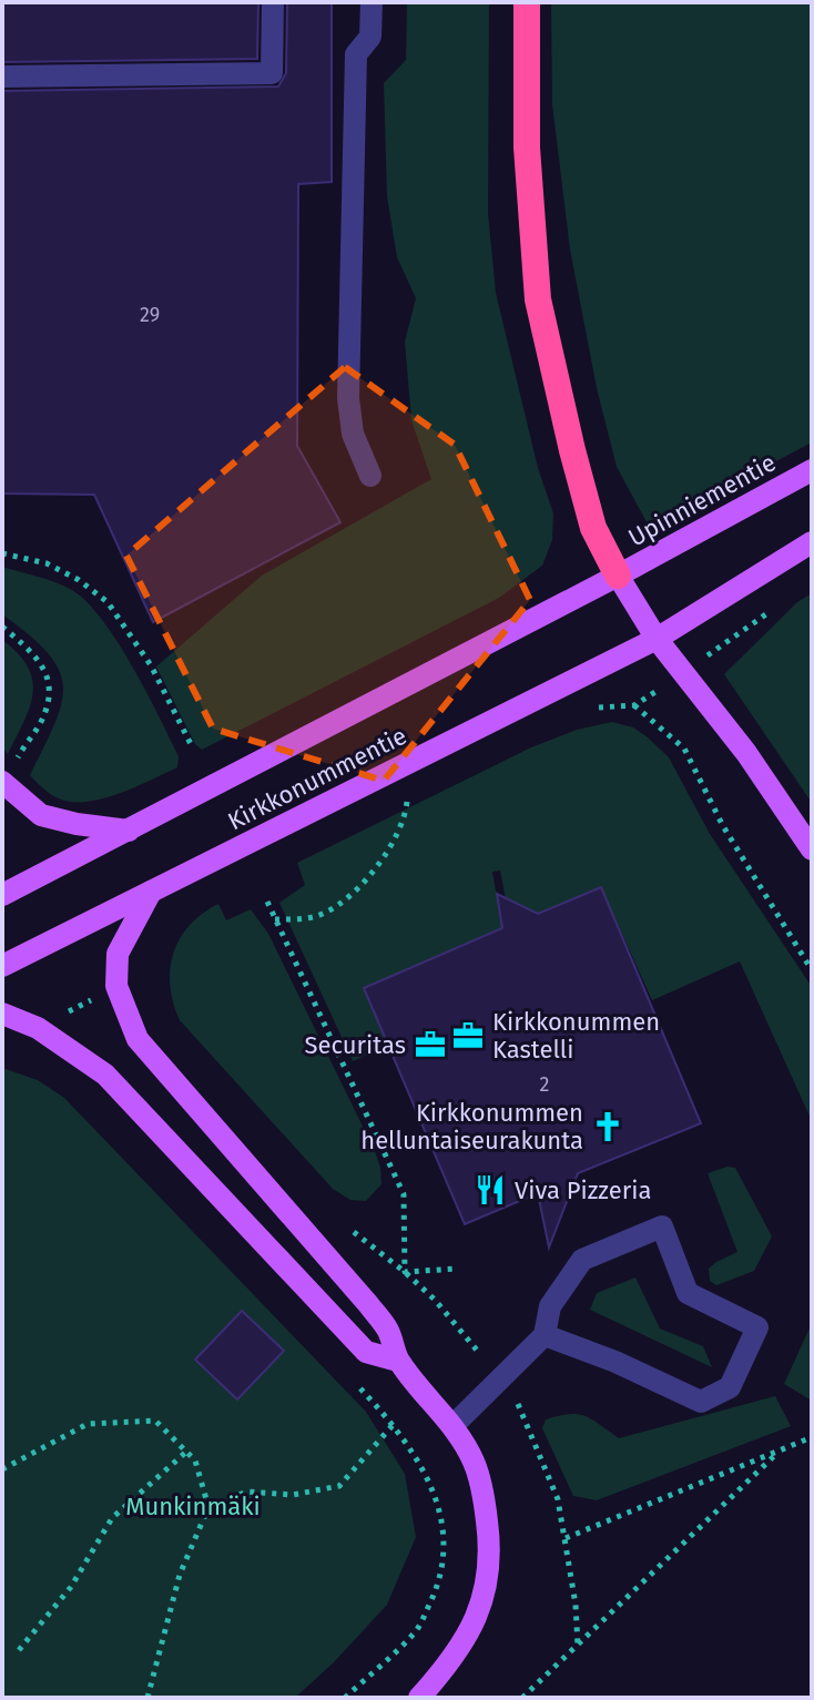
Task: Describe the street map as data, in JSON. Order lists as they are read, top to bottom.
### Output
{
  "streets": {
    "main road": ["Upinniementie", "Kirkkonummentie"]
  },
  "crossings": [
    ["Upinniementie", "Kirkkonummentie"]
  ],
  "parks": ["Munkinmäki"],
  "places": {
    "office": ["Kirkkonummen Kastelli", "Securitas"],
    "church": ["Kirkkonummen helluntaiseurakunta"],
    "restaurant": ["Viva Pizzeria"]
  },
  "house_numbers": ["29", "2"]
}
